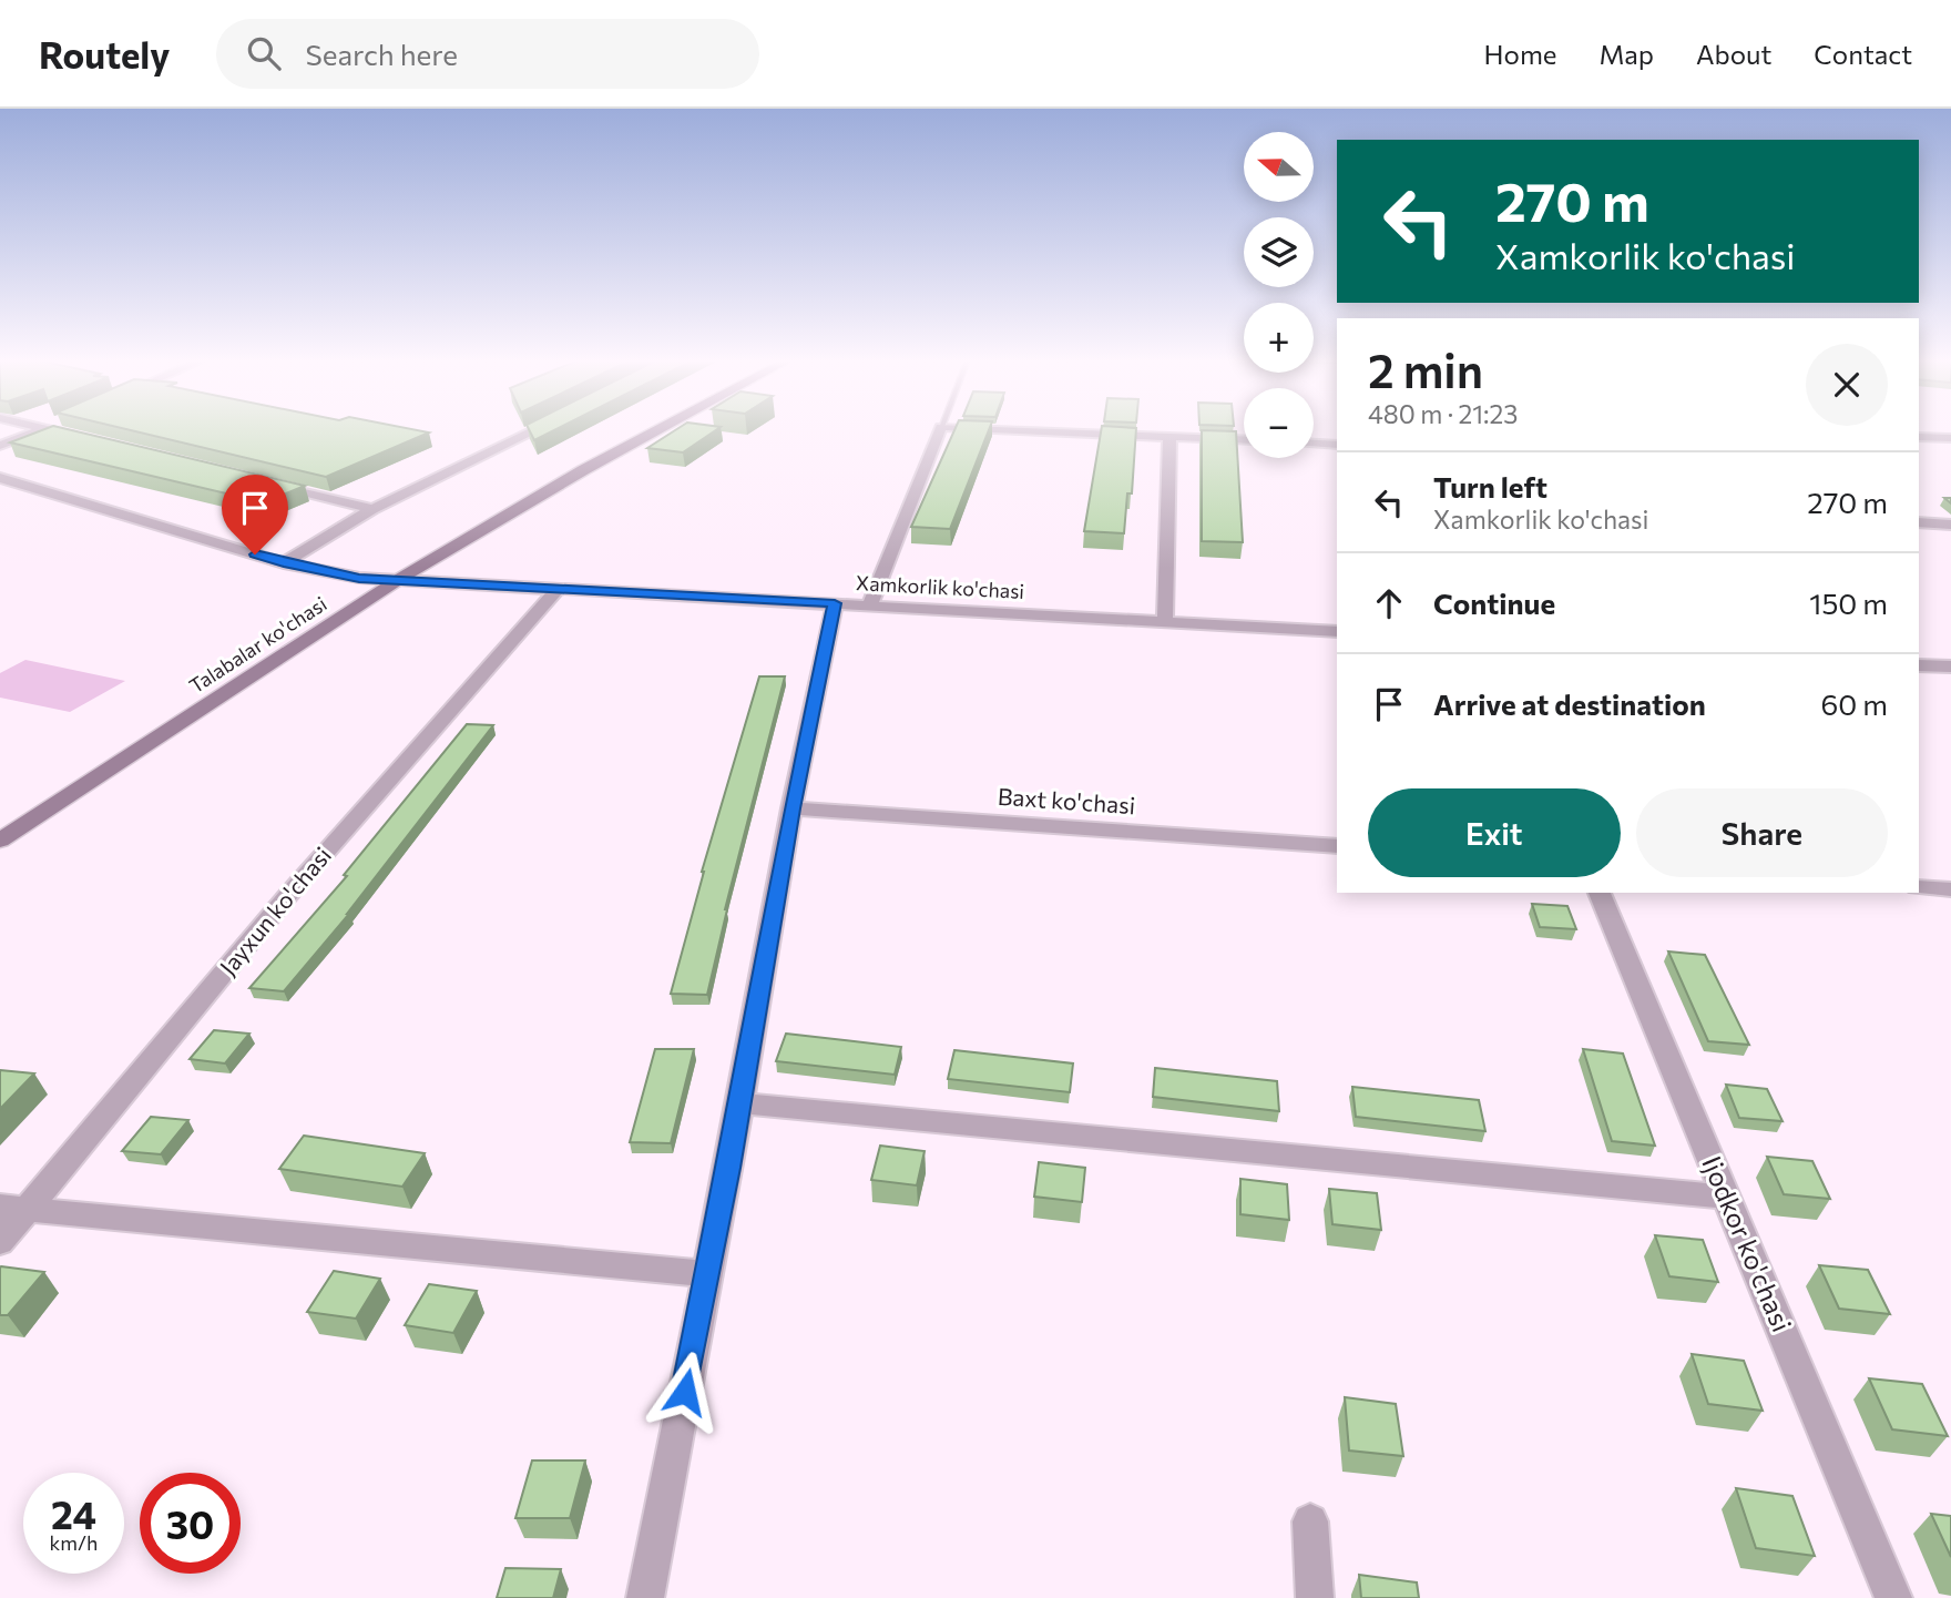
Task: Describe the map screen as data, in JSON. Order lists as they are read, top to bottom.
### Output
{
  "streets": {
    "street": [
      "Xamkorlik ko'chasi",
      "Talabalar ko'chasi",
      "Baxt ko'chasi",
      "Jayxun ko'chasi",
      "Ijodkor ko'chasi"
    ]
  },
  "crossings": [
    ["Xamkorlik ko'chasi", "Talabalar ko'chasi"],
    ["Xamkorlik ko'chasi", "Jayxun ko'chasi"]
  ],
  "north": "left",
  "page": {
    "header": "Routely",
    "search": "Search here",
    "nav": [
      "Home",
      "Map",
      "About",
      "Contact"
    ],
    "map_buttons": ["+", "−"],
    "turn": ["270 m", "Xamkorlik ko'chasi"],
    "heading": ["2 min", "480 m · 21:23"],
    "list": [
      {
        "name": "Turn left",
        "note": "Xamkorlik ko'chasi",
        "value": "270 m"
      },
      {
        "name": "Continue",
        "value": "150 m"
      },
      {
        "name": "Arrive at destination",
        "value": "60 m"
      }
    ],
    "buttons": ["Exit", "Share"],
    "speed": "24 km/h",
    "limit": "30"
  }
}
